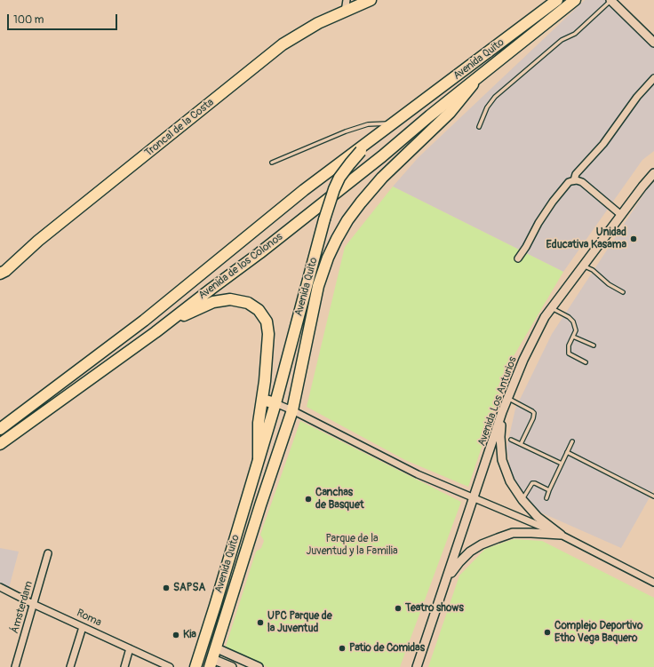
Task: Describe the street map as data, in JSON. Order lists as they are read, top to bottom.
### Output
{
  "streets": {
    "main road": ["Avenida Quito", "Troncal de la Costa", "Avenida de los Colonos"],
    "street": ["Avenida Los Anturios", "Ámsterdam", "Roma"]
  },
  "crossings": [
    ["Avenida Quito", "Avenida de los Colonos"],
    ["Ámsterdam", "Roma"]
  ],
  "parks": ["Parque de la Juventud y la Familia"],
  "places": [
    "Unidad Educativa Kasama",
    "Canchas de Basquet",
    "SAPSA",
    "Teatro shows",
    "UPC Parque de la Juventud",
    "Complejo Deportivo Etho Vega Baquero",
    "Kia",
    "Patio de Comidas"
  ],
  "scale_bar": "100 m"
}
